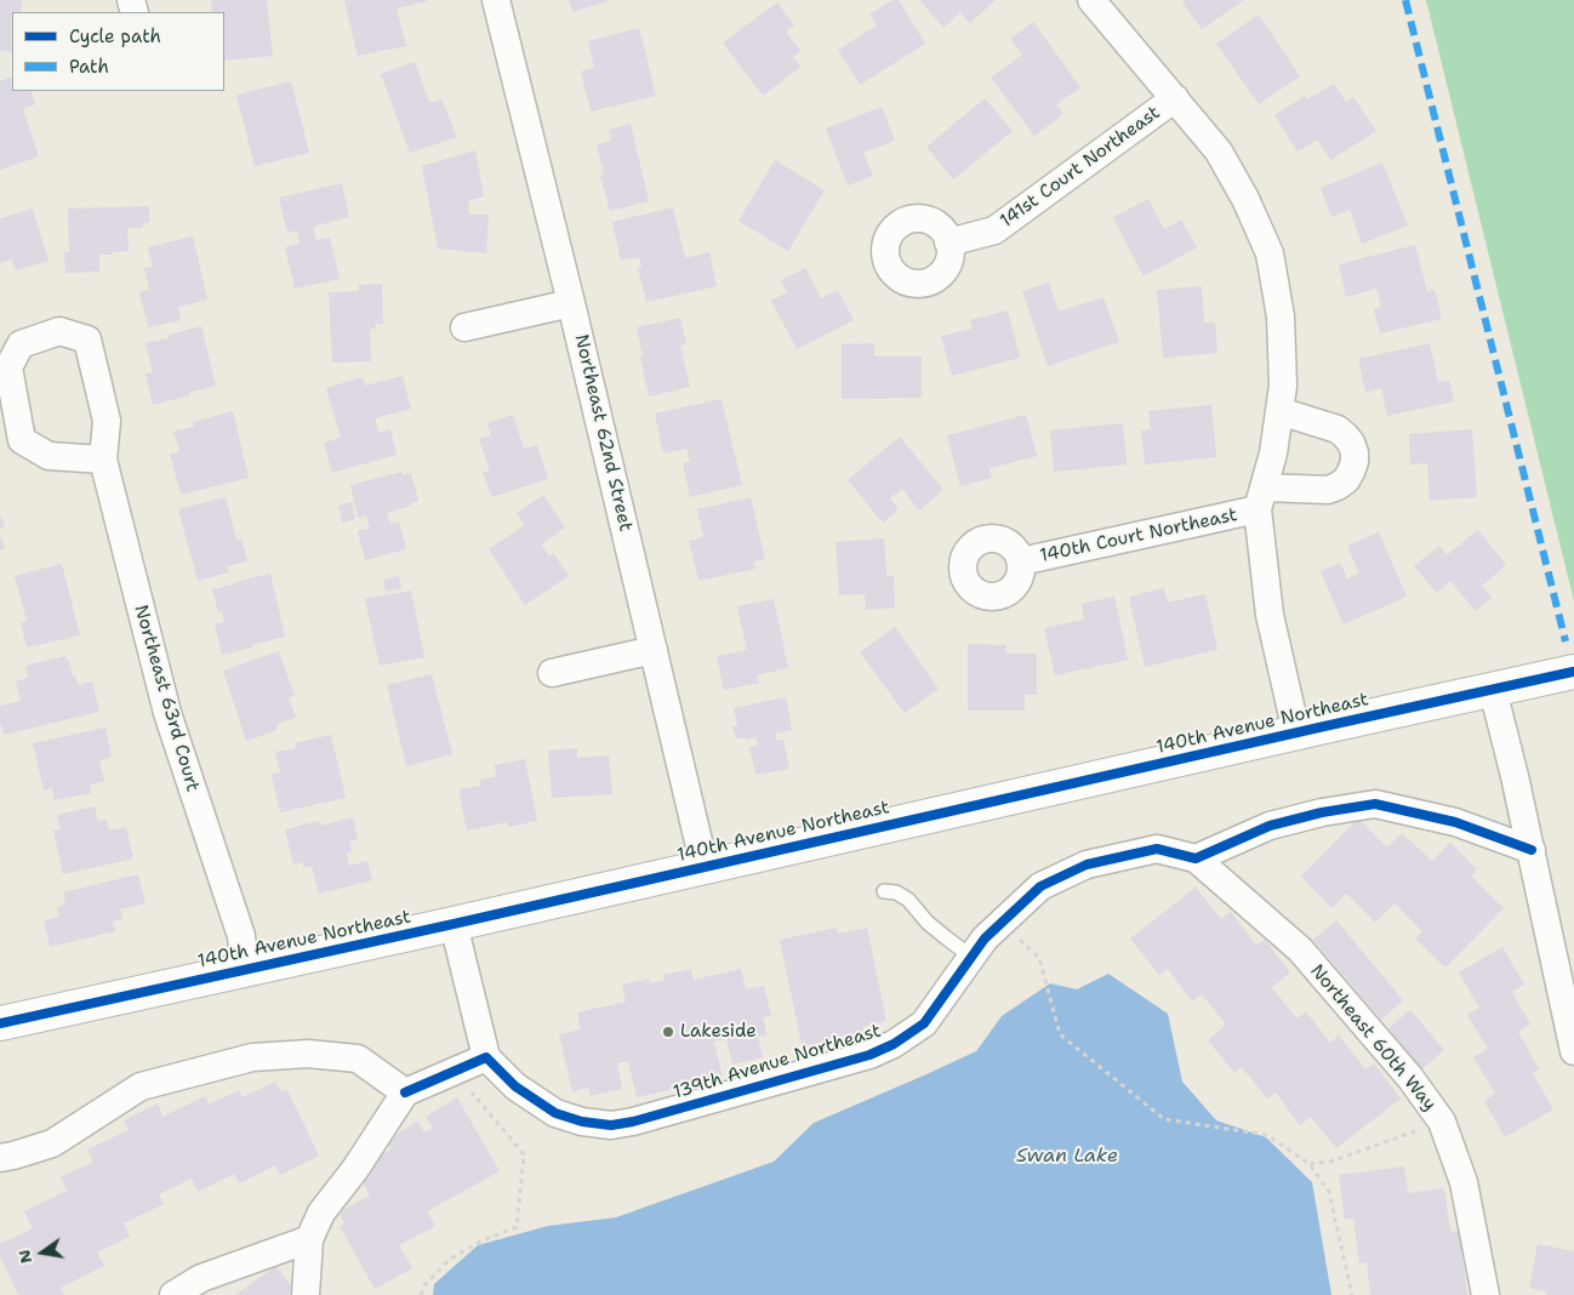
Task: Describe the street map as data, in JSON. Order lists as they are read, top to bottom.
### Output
{
  "streets": {
    "street": [
      "141st Court Northeast",
      "Northeast 62nd Street",
      "140th Court Northeast",
      "Northeast 63rd Court",
      "140th Avenue Northeast",
      "Northeast 60th Way",
      "139th Avenue Northeast"
    ]
  },
  "crossings": [
    ["Northeast 62nd Street", "140th Avenue Northeast"],
    ["Northeast 63rd Court", "140th Avenue Northeast"],
    ["Northeast 60th Way", "139th Avenue Northeast"]
  ],
  "water": ["Swan Lake"],
  "places": ["Lakeside"],
  "legend": ["Cycle path", "Path"],
  "north": "left"
}
